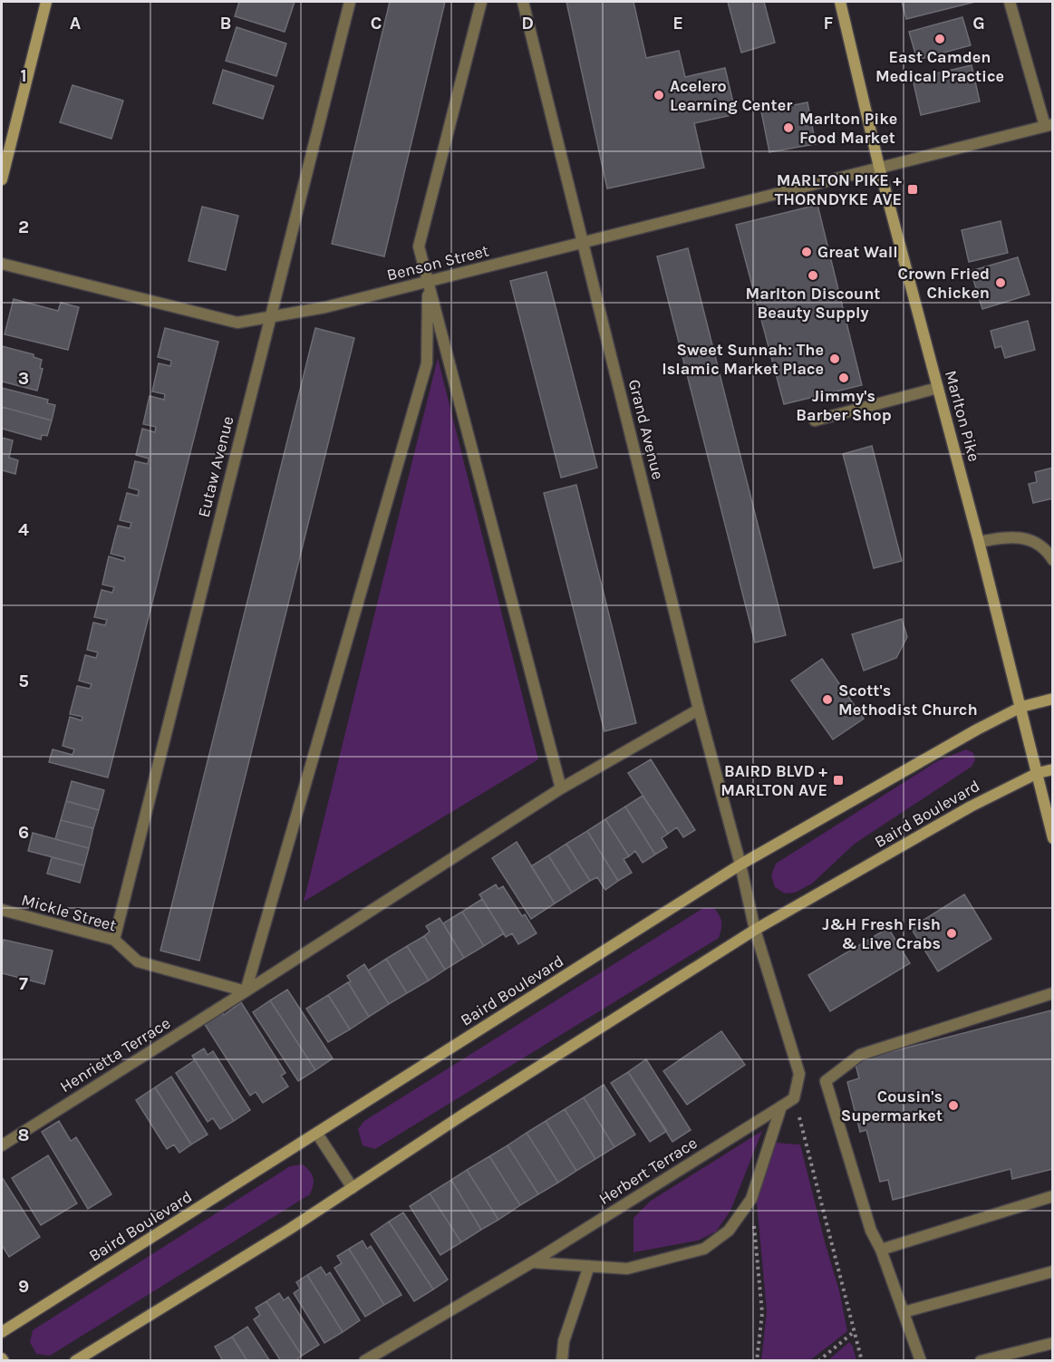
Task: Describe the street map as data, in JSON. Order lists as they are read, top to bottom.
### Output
{
  "streets": {
    "main road": ["Marlton Pike", "Baird Boulevard"],
    "street": [
      "Benson Street",
      "Grand Avenue",
      "Eutaw Avenue",
      "Mickle Street",
      "Henrietta Terrace",
      "Herbert Terrace"
    ]
  },
  "crossings": [
    ["Benson Street", "Marlton Pike"],
    ["Benson Street", "Grand Avenue"],
    ["Benson Street", "Eutaw Avenue"],
    ["Marlton Pike", "Baird Boulevard"],
    ["Grand Avenue", "Baird Boulevard"],
    ["Grand Avenue", "Henrietta Terrace"],
    ["Eutaw Avenue", "Mickle Street"],
    ["Mickle Street", "Henrietta Terrace"]
  ],
  "places": {
    "other": [
      "East Camden Medical Practice",
      "Acelero Learning Center",
      "Marlton Pike Food Market",
      "Great Wall",
      "Marlton Discount Beauty Supply",
      "Crown Fried Chicken",
      "Sweet Sunnah: The Islamic Market Place",
      "Jimmy's Barber Shop",
      "Scott's Methodist Church",
      "J&H Fresh Fish & Live Crabs",
      "Cousin's Supermarket"
    ],
    "transit": ["MARLTON PIKE + THORNDYKE AVE", "BAIRD BLVD + MARLTON AVE"]
  },
  "grid": {
    "columns": [
      "A",
      "B",
      "C",
      "D",
      "E",
      "F",
      "G"
    ],
    "rows": [
      "1",
      "2",
      "3",
      "4",
      "5",
      "6",
      "7",
      "8",
      "9"
    ]
  }
}
